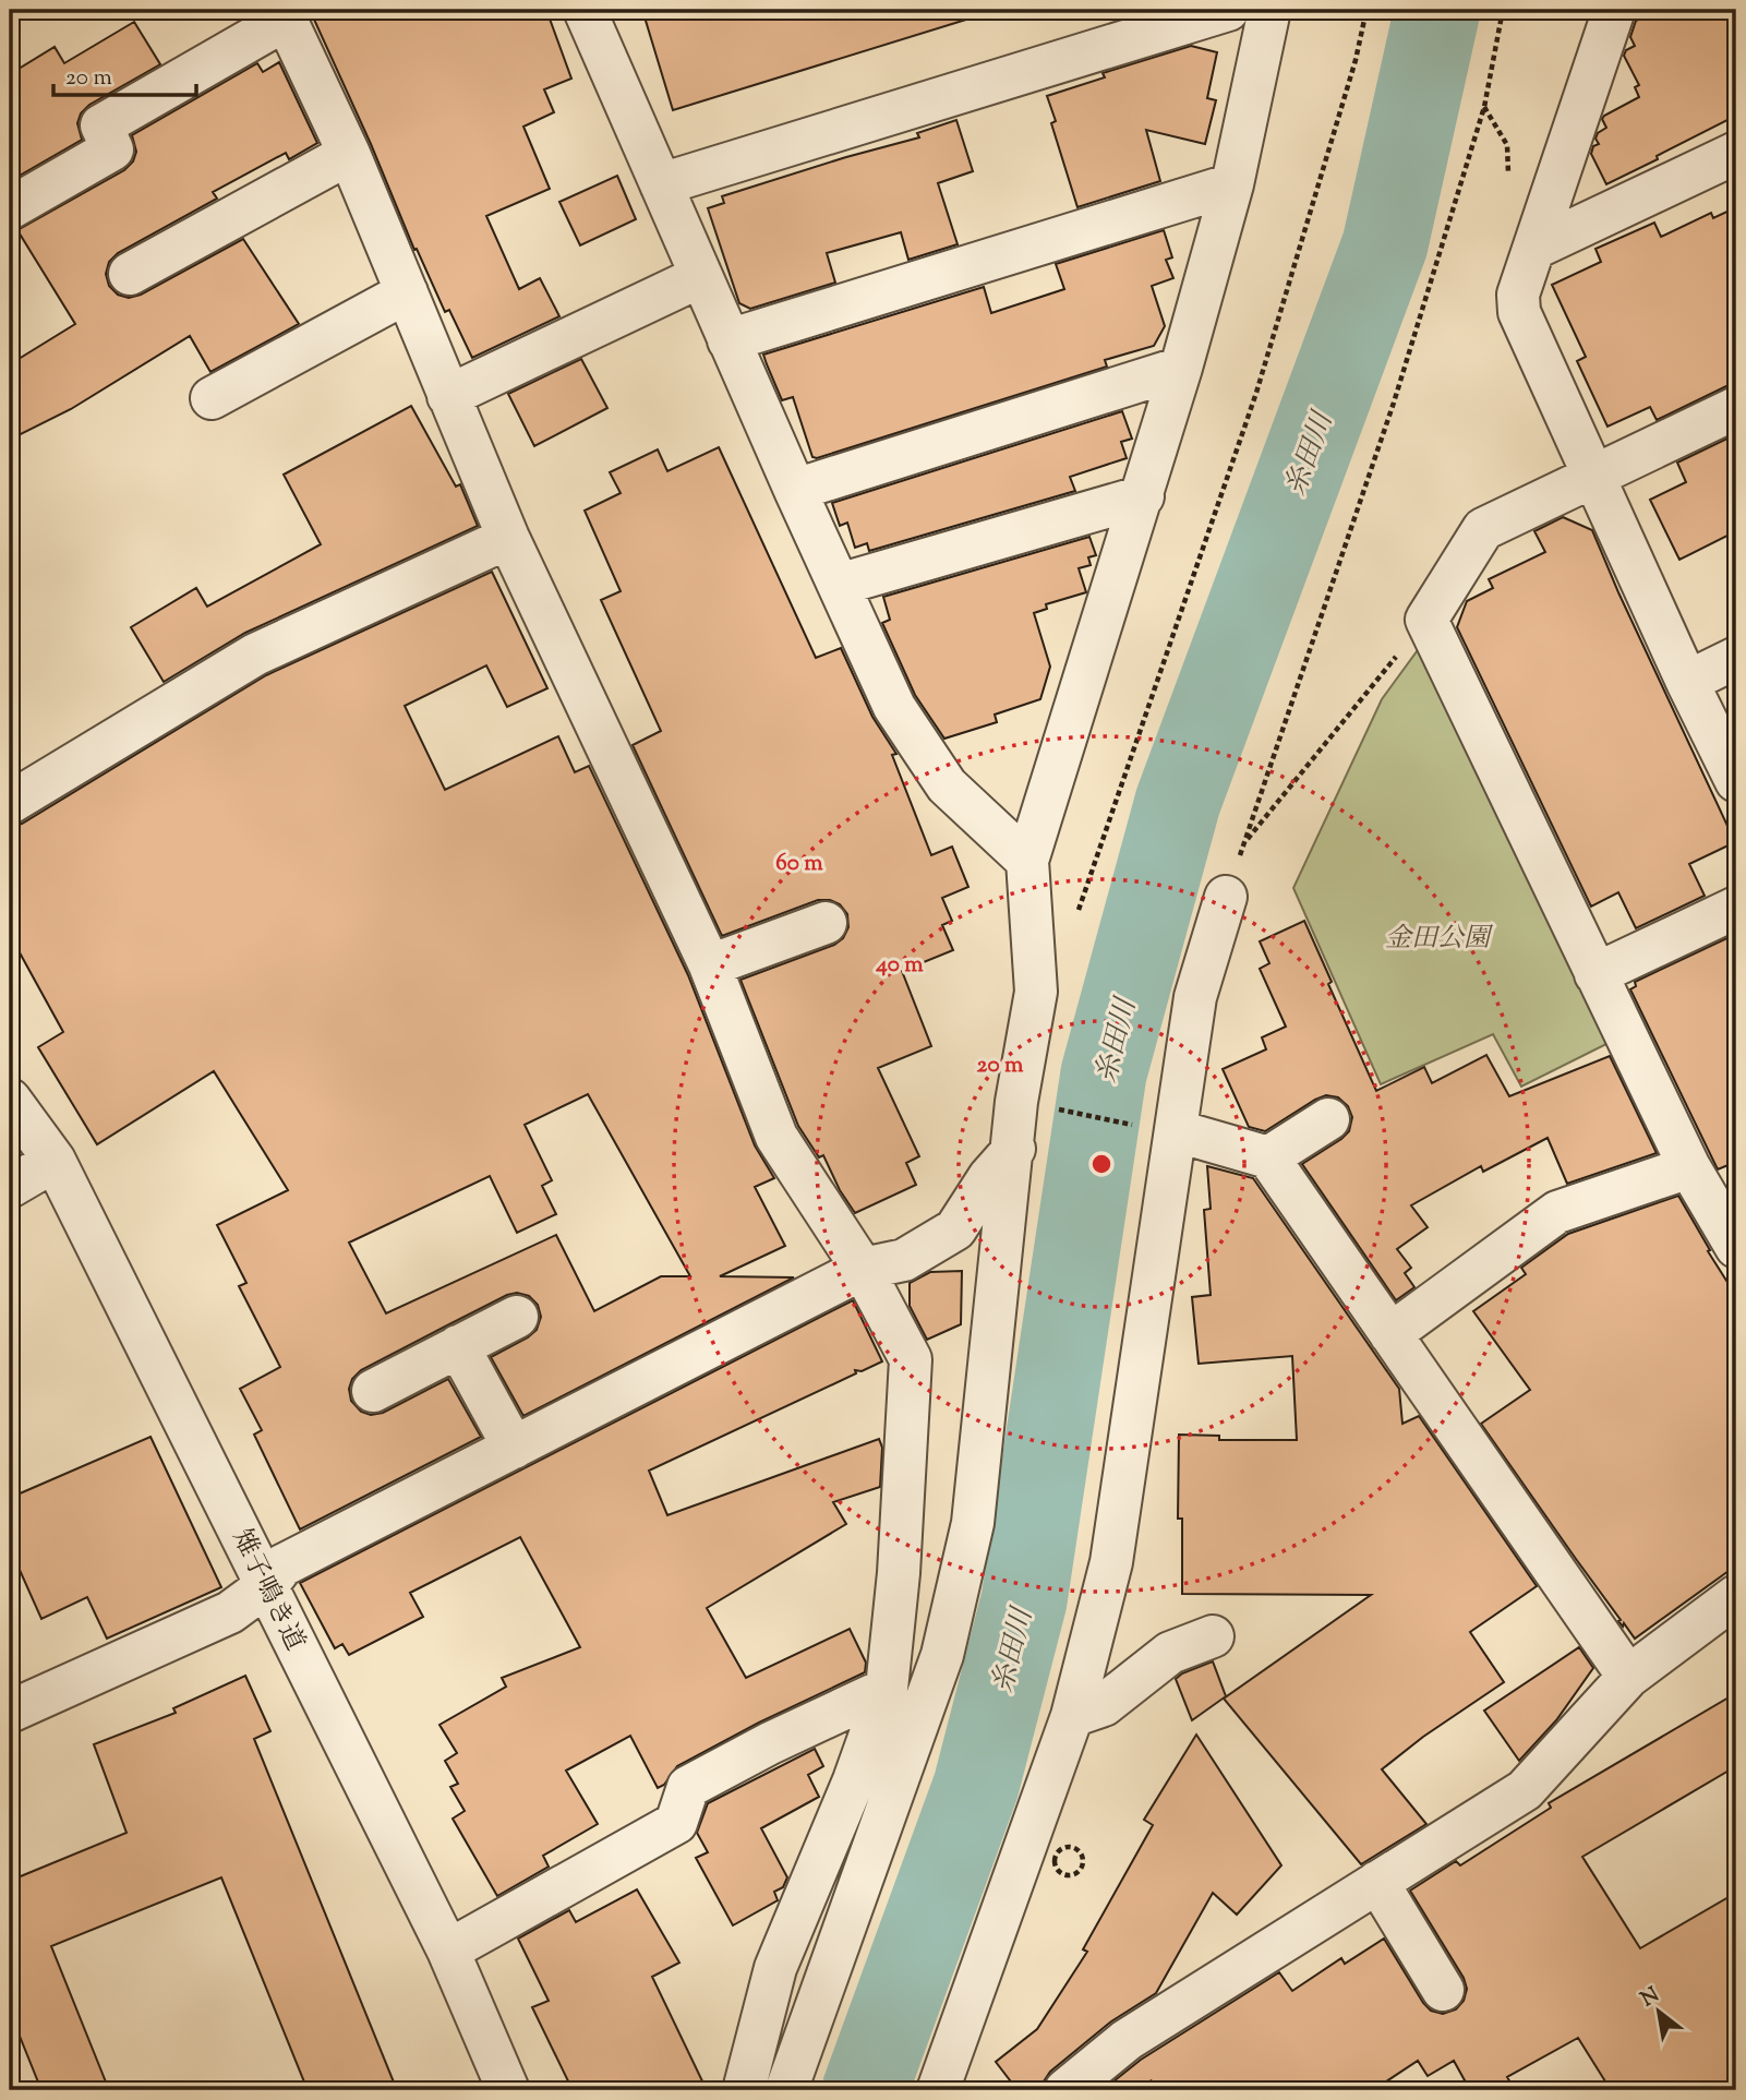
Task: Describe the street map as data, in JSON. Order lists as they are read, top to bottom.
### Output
{
  "streets": {
    "street": ["雉子鳴き道"]
  },
  "water": ["糸田川"],
  "parks": ["金田公園"],
  "scale_bar": "20 m",
  "north": "top left",
  "rings": ["60 m", "40 m", "20 m"]
}
